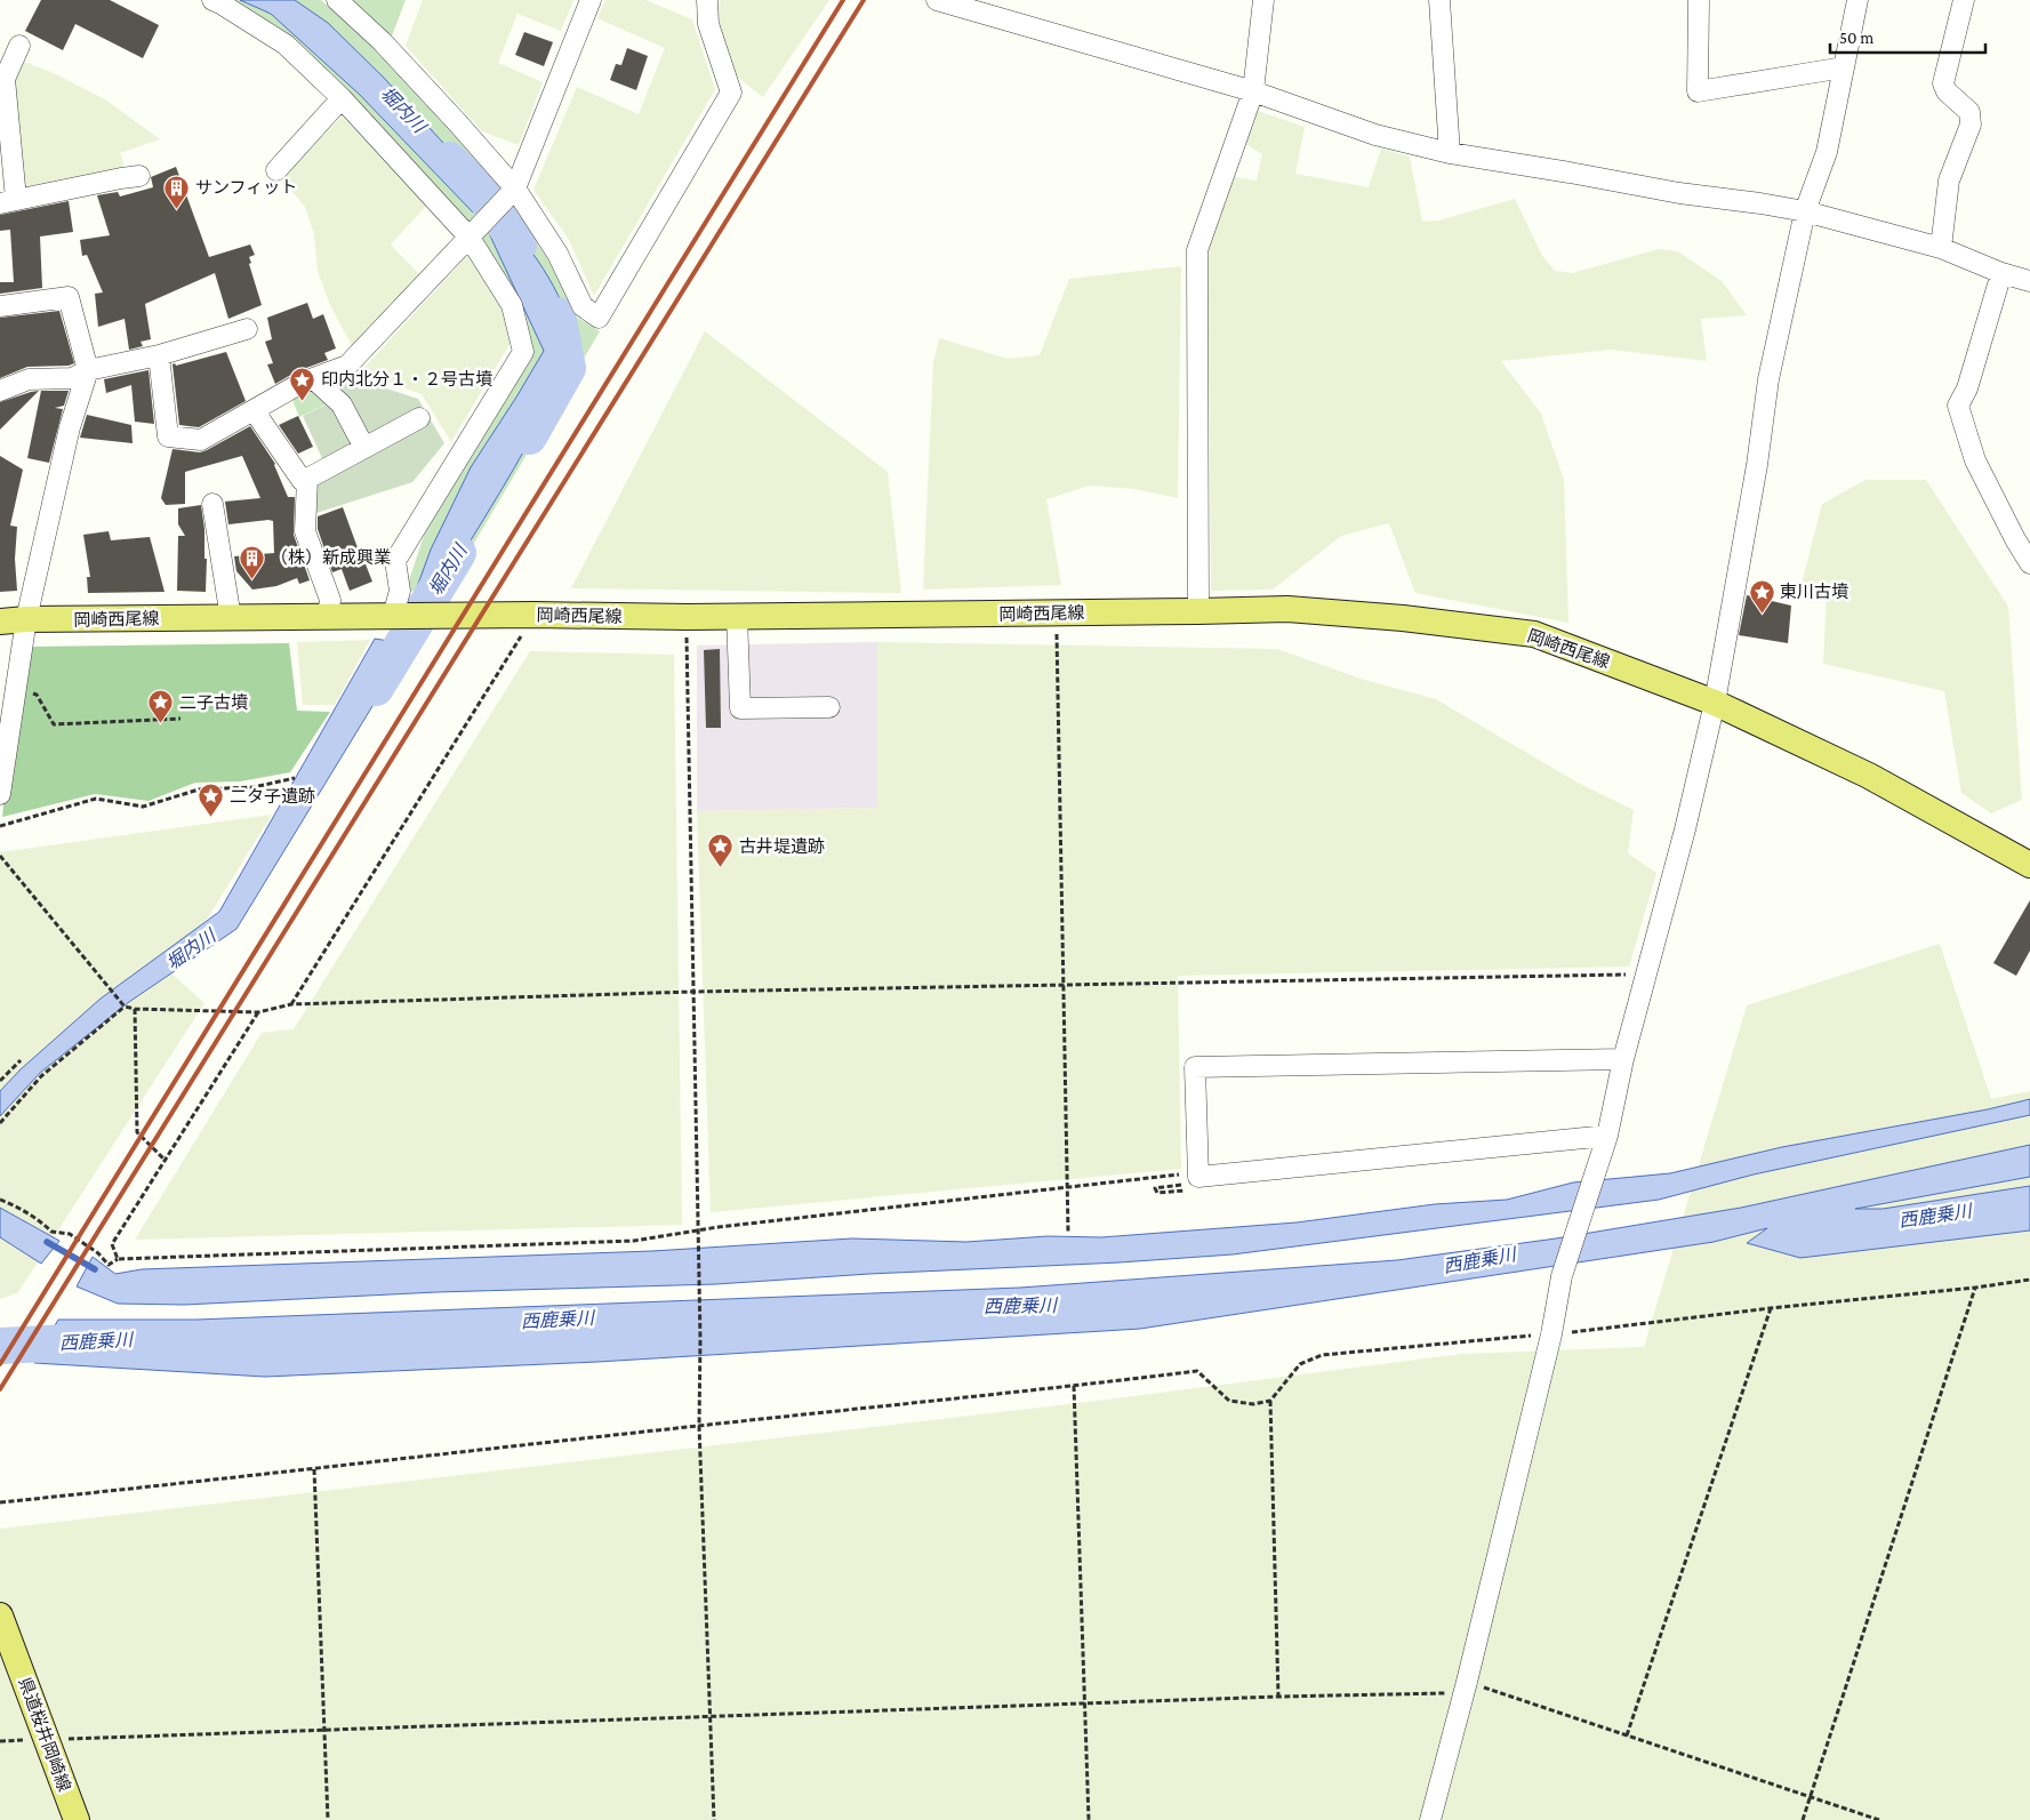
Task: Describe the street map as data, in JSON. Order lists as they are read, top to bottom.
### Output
{
  "streets": {
    "main road": ["岡崎西尾線", "県道桜井岡崎線"]
  },
  "water": ["堀内川", "西鹿乗川"],
  "places": {
    "building": ["サンフィット", "（株）新成興業"],
    "place": [
      "印内北分１・２号古墳",
      "東川古墳",
      "二子古墳",
      "二タ子遺跡",
      "古井堤遺跡"
    ]
  },
  "scale_bar": "50 m"
}
